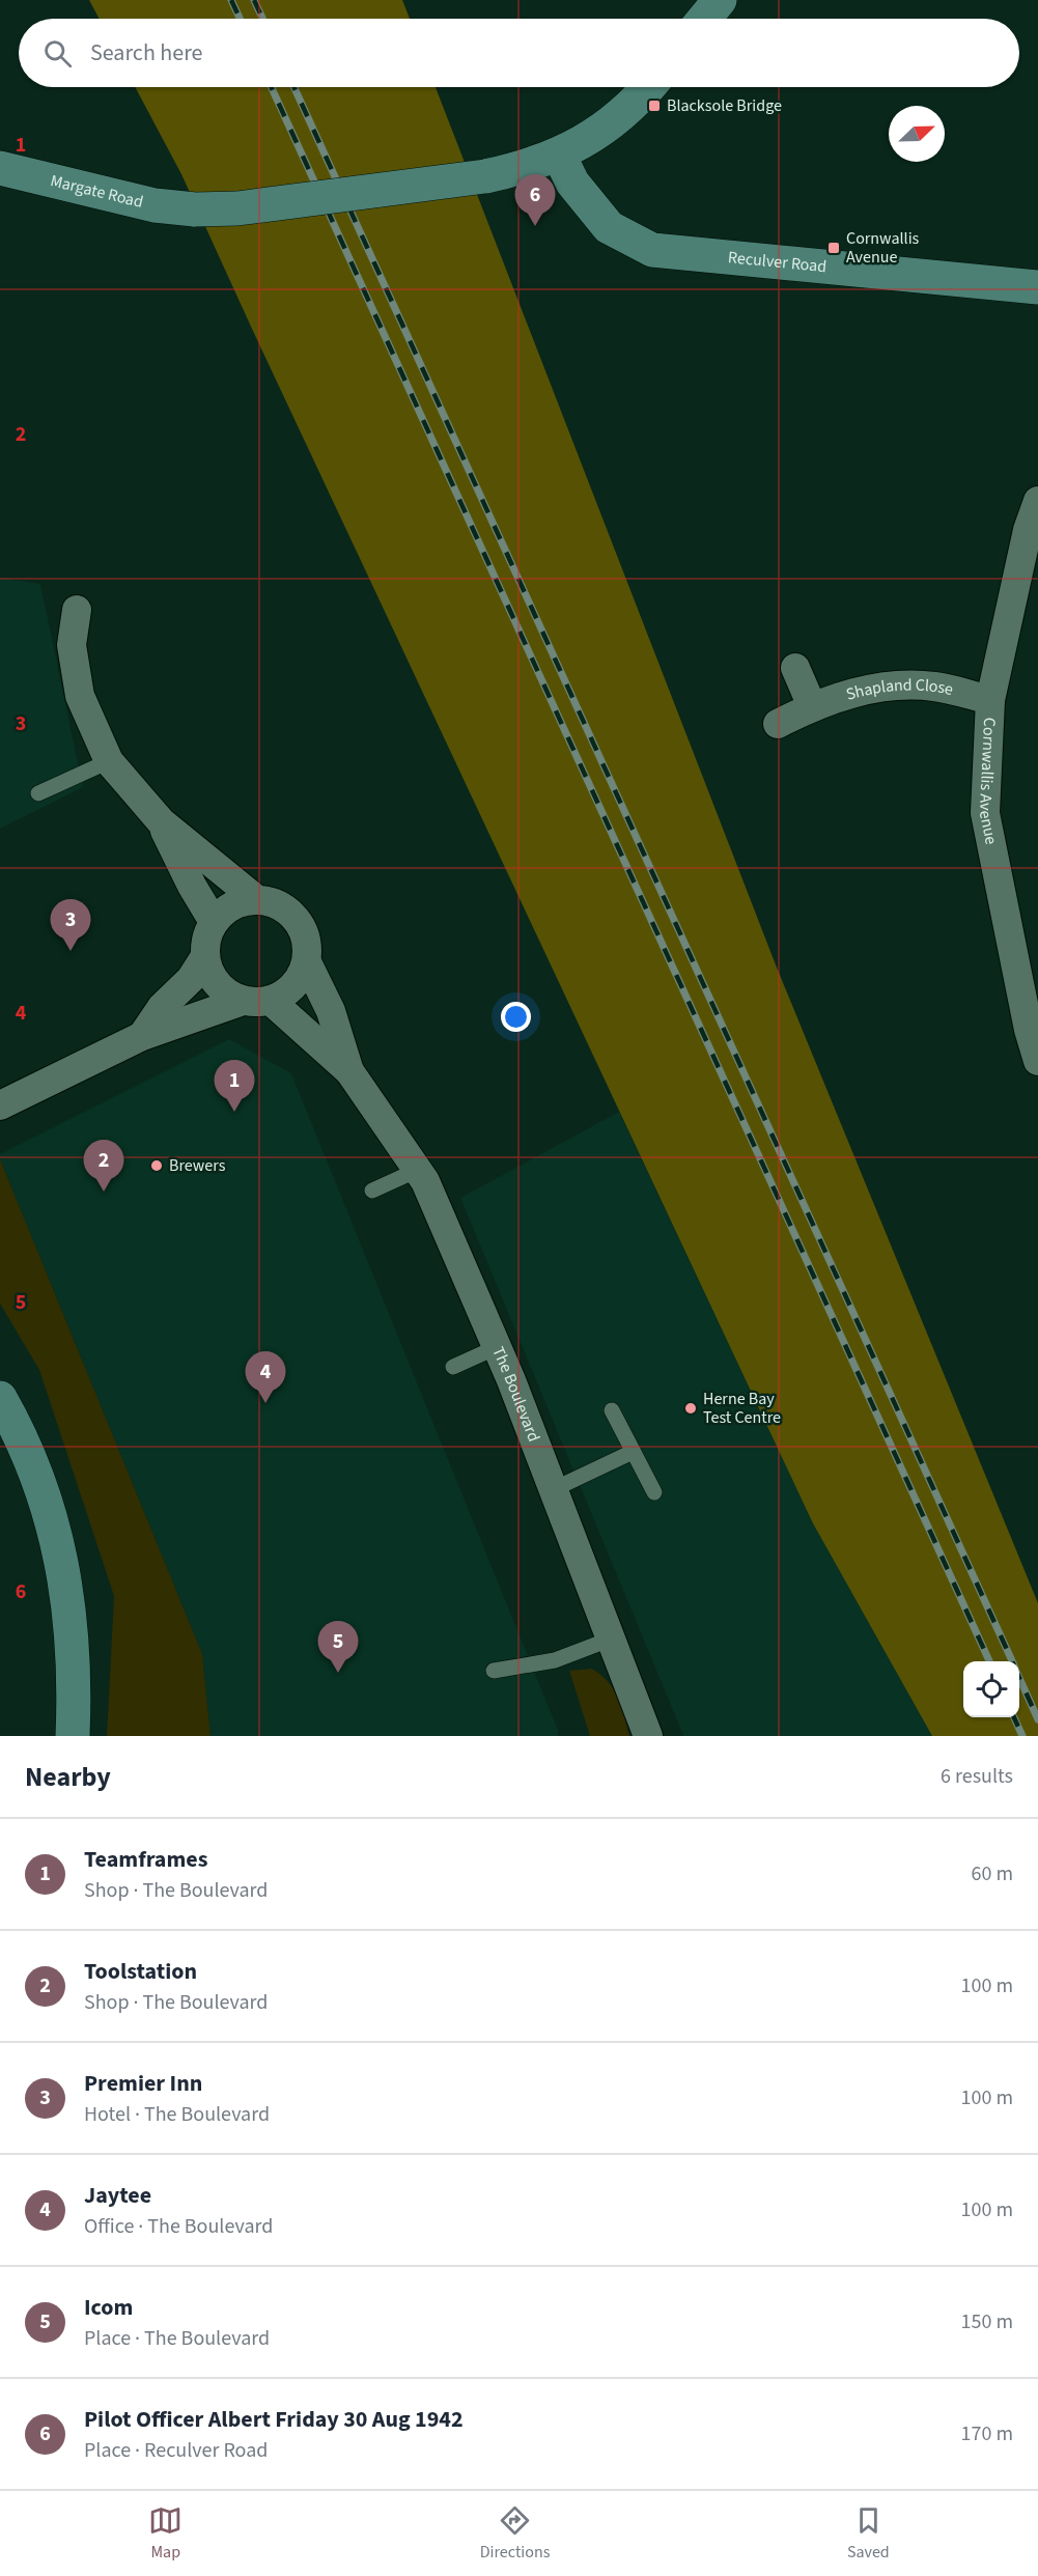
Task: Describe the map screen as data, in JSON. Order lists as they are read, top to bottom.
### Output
{
  "streets": {
    "street": [
      "Margate Road",
      "Reculver Road",
      "Shapland Close",
      "Cornwallis Avenue",
      "The Boulevard"
    ]
  },
  "crossings": [
    ["Margate Road", "Reculver Road"],
    ["Shapland Close", "Cornwallis Avenue"]
  ],
  "places": {
    "transit": ["Blacksole Bridge", "Cornwallis Avenue"],
    "other": ["Brewers", "Herne Bay Test Centre"]
  },
  "north": "top right",
  "page": {
    "search": "Search here",
    "pins": [
      "6",
      "3",
      "1",
      "2",
      "4",
      "5"
    ],
    "heading": ["Nearby", "6 results"],
    "list": [
      {
        "mark": "1",
        "name": "Teamframes",
        "note": "Shop · The Boulevard",
        "value": "60 m"
      },
      {
        "mark": "2",
        "name": "Toolstation",
        "note": "Shop · The Boulevard",
        "value": "100 m"
      },
      {
        "mark": "3",
        "name": "Premier Inn",
        "note": "Hotel · The Boulevard",
        "value": "100 m"
      },
      {
        "mark": "4",
        "name": "Jaytee",
        "note": "Office · The Boulevard",
        "value": "100 m"
      },
      {
        "mark": "5",
        "name": "Icom",
        "note": "Place · The Boulevard",
        "value": "150 m"
      },
      {
        "mark": "6",
        "name": "Pilot Officer Albert Friday 30 Aug 1942",
        "note": "Place · Reculver Road",
        "value": "170 m"
      }
    ],
    "nav": ["Map", "Directions", "Saved"]
  },
  "grid": {
    "rows": [
      "1",
      "2",
      "3",
      "4",
      "5",
      "6"
    ]
  }
}
